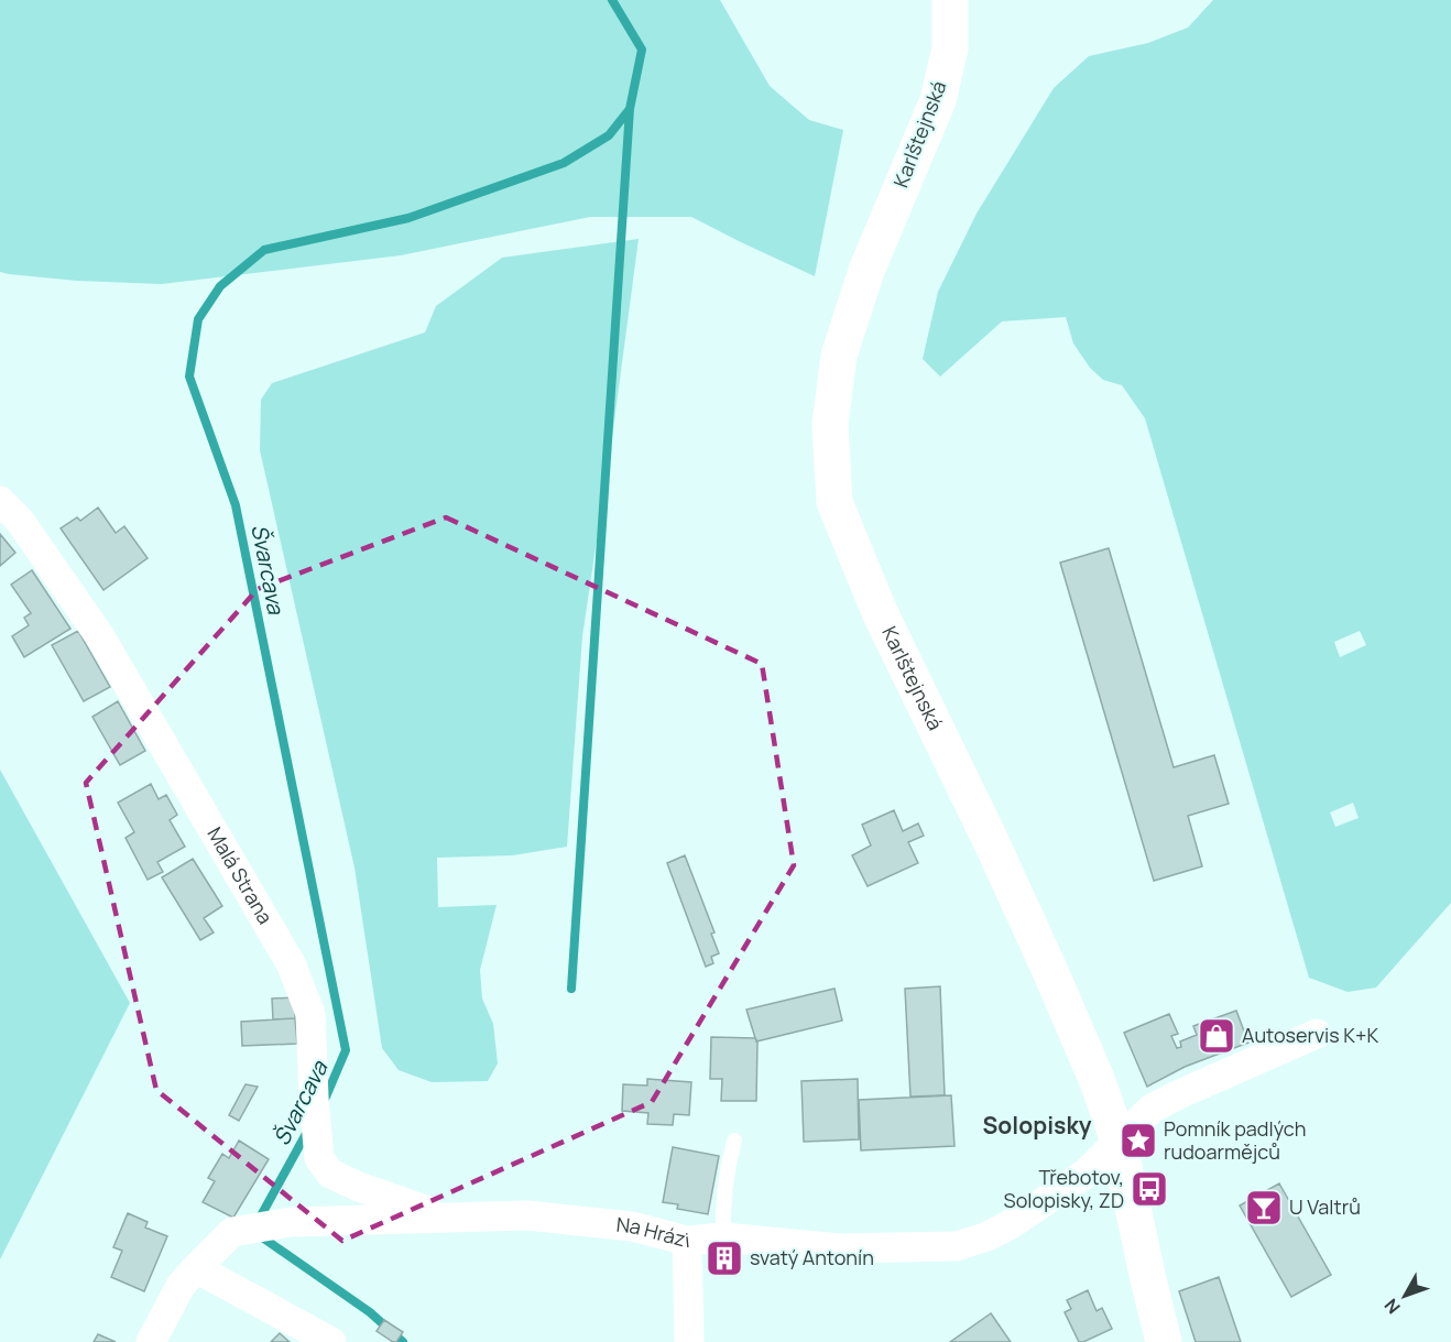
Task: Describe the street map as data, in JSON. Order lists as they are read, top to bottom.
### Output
{
  "streets": {
    "street": ["Karlštejnská", "Malá Strana", "Na Hrázi"]
  },
  "crossings": [
    ["Karlštejnská", "Na Hrázi"],
    ["Malá Strana", "Na Hrázi"]
  ],
  "districts": ["Solopisky"],
  "water": ["Švarcava"],
  "places": {
    "shop": ["Autoservis K+K"],
    "place": ["Pomník padlých rudoarmějců"],
    "bus stop": ["Třebotov, Solopisky, ZD"],
    "bar": ["U Valtrů"],
    "building": ["svatý Antonín"]
  },
  "north": "bottom left"
}
